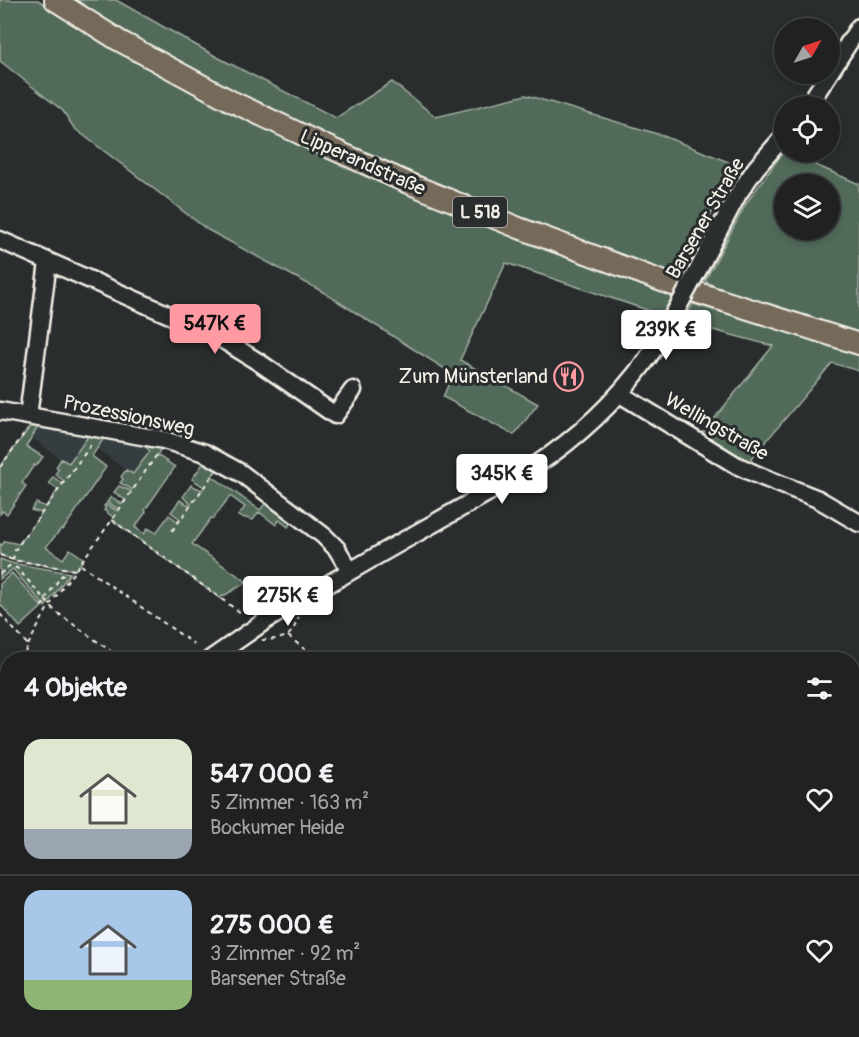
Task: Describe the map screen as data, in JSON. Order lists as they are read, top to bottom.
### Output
{
  "streets": {
    "main road": ["Lipperandstraße", "L 518"],
    "street": ["Barsener Straße", "Prozessionsweg", "Wellingstraße"]
  },
  "crossings": [
    ["Barsener Straße", "Prozessionsweg"],
    ["Barsener Straße", "Wellingstraße"]
  ],
  "places": {
    "restaurant": ["Zum Münsterland"]
  },
  "north": "top right",
  "page": {
    "price": [
      "547K €",
      "239K €",
      "345K €",
      "275K €"
    ],
    "heading": "4 Objekte",
    "list": [
      {
        "name": "547 000 €",
        "note": "5 Zimmer · 163 m² · Bockumer Heide"
      },
      {
        "name": "275 000 €",
        "note": "3 Zimmer · 92 m² · Barsener Straße"
      }
    ]
  }
}
